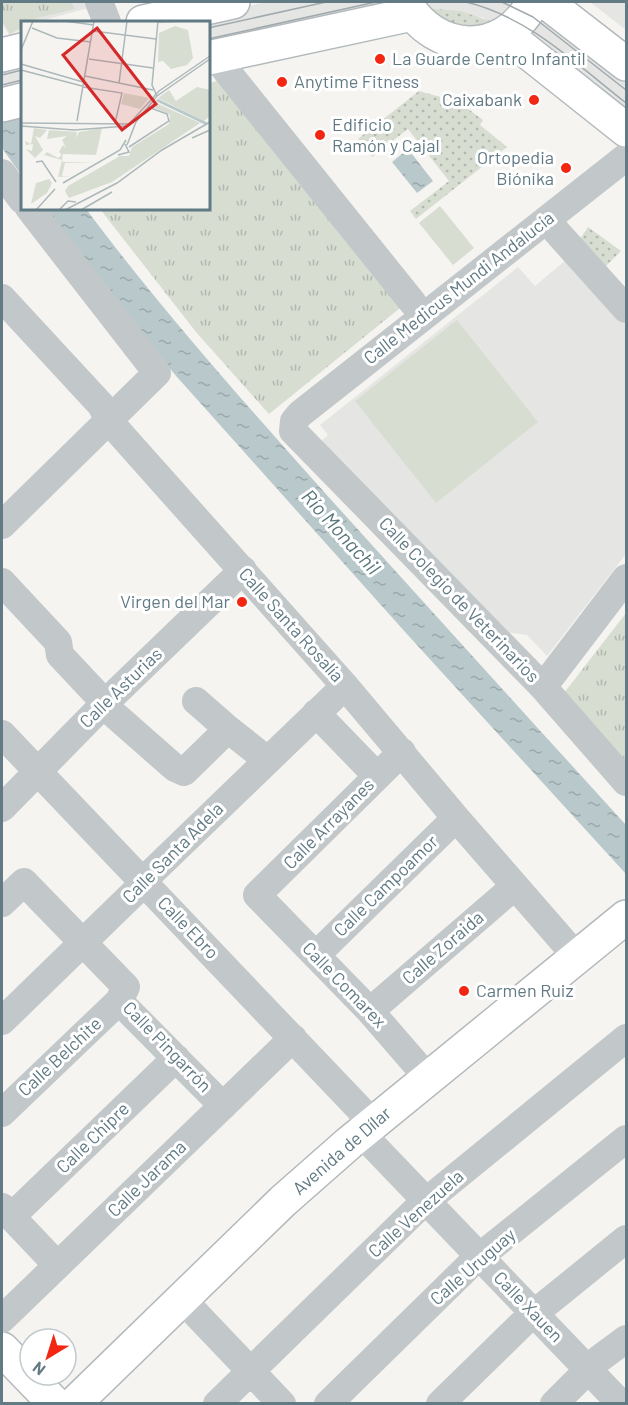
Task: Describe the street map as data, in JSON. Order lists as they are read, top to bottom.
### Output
{
  "streets": {
    "main road": ["Avenida de Dílar"],
    "street": [
      "Calle Medicus Mundi Andalucía",
      "Calle Colegio de Veterinarios",
      "Calle Santa Rosalía",
      "Calle Asturias",
      "Calle Arrayanes",
      "Calle Santa Adela",
      "Calle Campoamor",
      "Calle Ebro",
      "Calle Zoraida",
      "Calle Comarex",
      "Calle Pingarrón",
      "Calle Belchite",
      "Calle Chipre",
      "Calle Jarama",
      "Calle Venezuela",
      "Calle Uruguay",
      "Calle Xauen"
    ]
  },
  "crossings": [
    ["Calle Medicus Mundi Andalucía", "Calle Colegio de Veterinarios"],
    ["Calle Santa Rosalía", "Calle Asturias"],
    ["Calle Santa Rosalía", "Calle Arrayanes"],
    ["Calle Santa Rosalía", "Calle Santa Adela"],
    ["Calle Santa Rosalía", "Calle Campoamor"],
    ["Calle Santa Rosalía", "Calle Zoraida"],
    ["Calle Santa Rosalía", "Avenida de Dílar"],
    ["Calle Asturias", "Calle Ebro"],
    ["Calle Arrayanes", "Calle Comarex"],
    ["Calle Santa Adela", "Calle Ebro"],
    ["Calle Santa Adela", "Calle Pingarrón"],
    ["Calle Campoamor", "Calle Comarex"],
    ["Calle Ebro", "Avenida de Dílar"],
    ["Calle Ebro", "Calle Jarama"],
    ["Calle Ebro", "Calle Xauen"],
    ["Calle Zoraida", "Calle Comarex"],
    ["Calle Comarex", "Avenida de Dílar"],
    ["Calle Pingarrón", "Calle Belchite"],
    ["Calle Pingarrón", "Calle Chipre"],
    ["Calle Pingarrón", "Calle Jarama"],
    ["Avenida de Dílar", "Calle Xauen"],
    ["Calle Venezuela", "Calle Xauen"],
    ["Calle Uruguay", "Calle Xauen"]
  ],
  "water": ["Río Monachil"],
  "places": [
    "La Guarde Centro Infantil",
    "Anytime Fitness",
    "Caixabank",
    "Edificio Ramón y Cajal",
    "Ortopedia Biónika",
    "Virgen del Mar",
    "Carmen Ruiz"
  ],
  "north": "bottom left"
}
